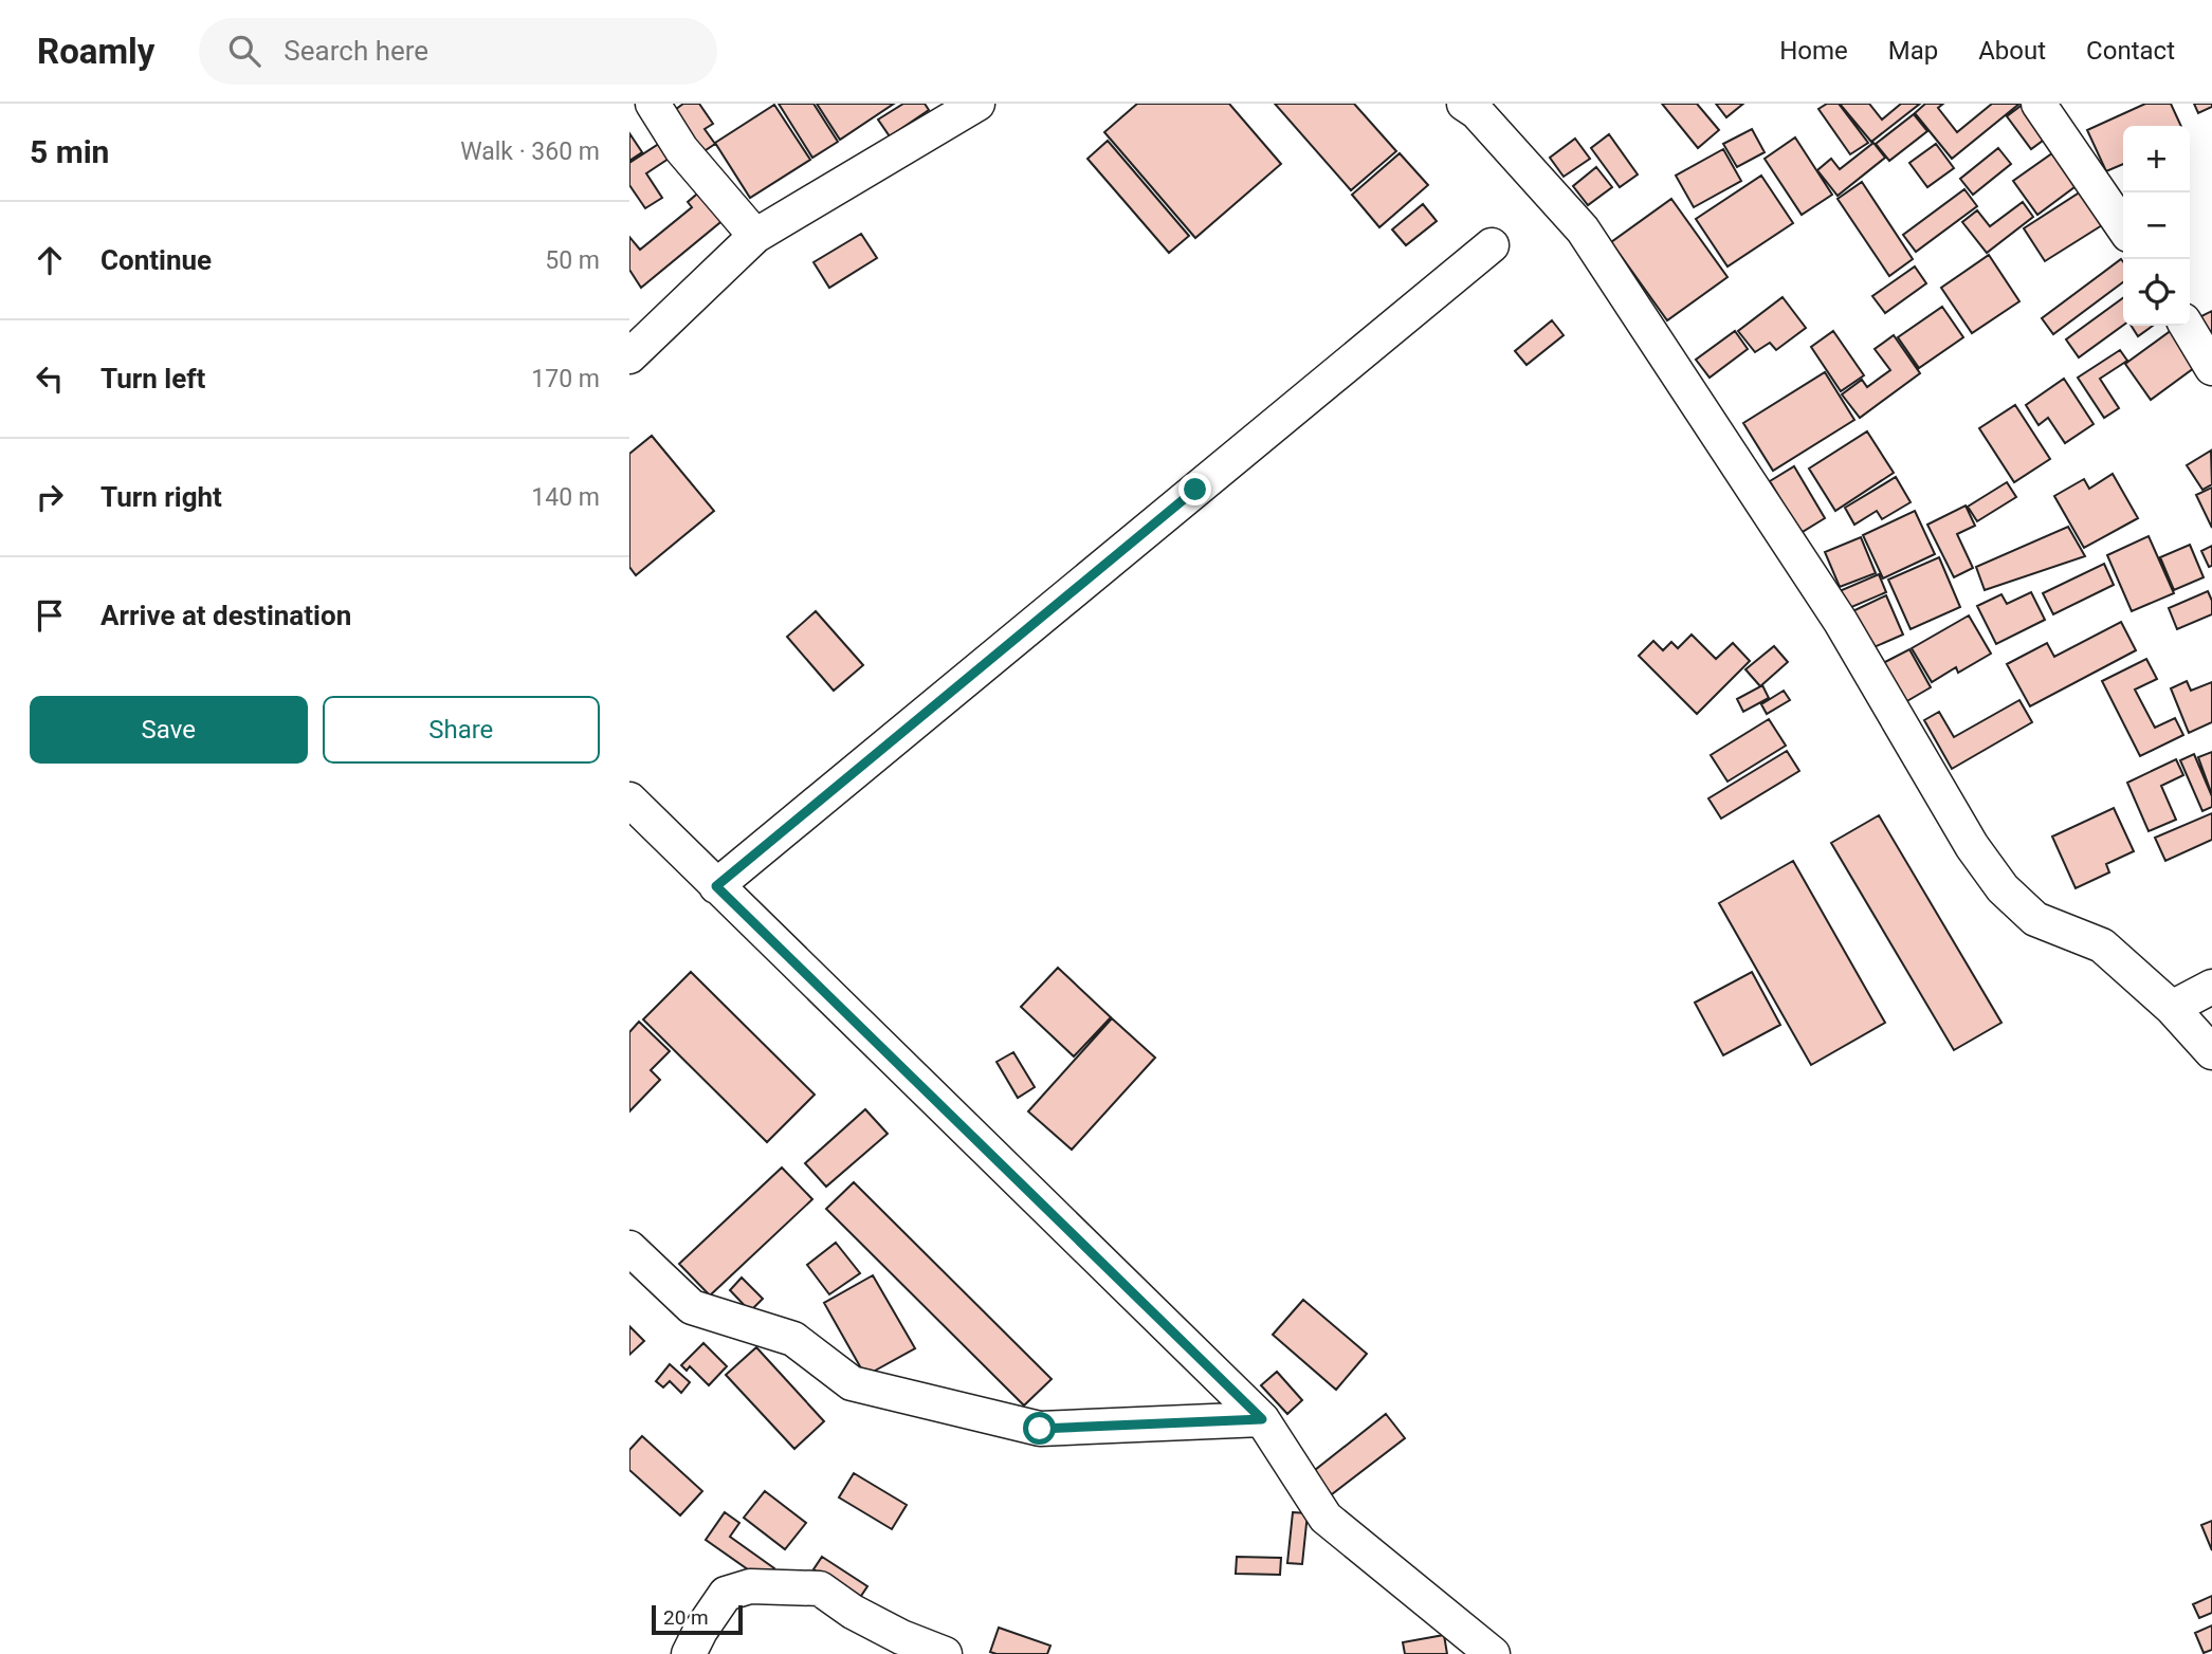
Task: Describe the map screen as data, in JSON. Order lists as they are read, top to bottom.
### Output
{
  "scale_bar": "20 m",
  "page": {
    "header": "Roamly",
    "search": "Search here",
    "nav": [
      "Home",
      "Map",
      "About",
      "Contact"
    ],
    "heading": ["5 min", "Walk · 360 m"],
    "map_buttons": ["+", "−"],
    "list": [
      ["Continue", "50 m"],
      ["Turn left", "170 m"],
      ["Turn right", "140 m"],
      "Arrive at destination"
    ],
    "buttons": ["Save", "Share"],
    "scale": "20 m"
  }
}
